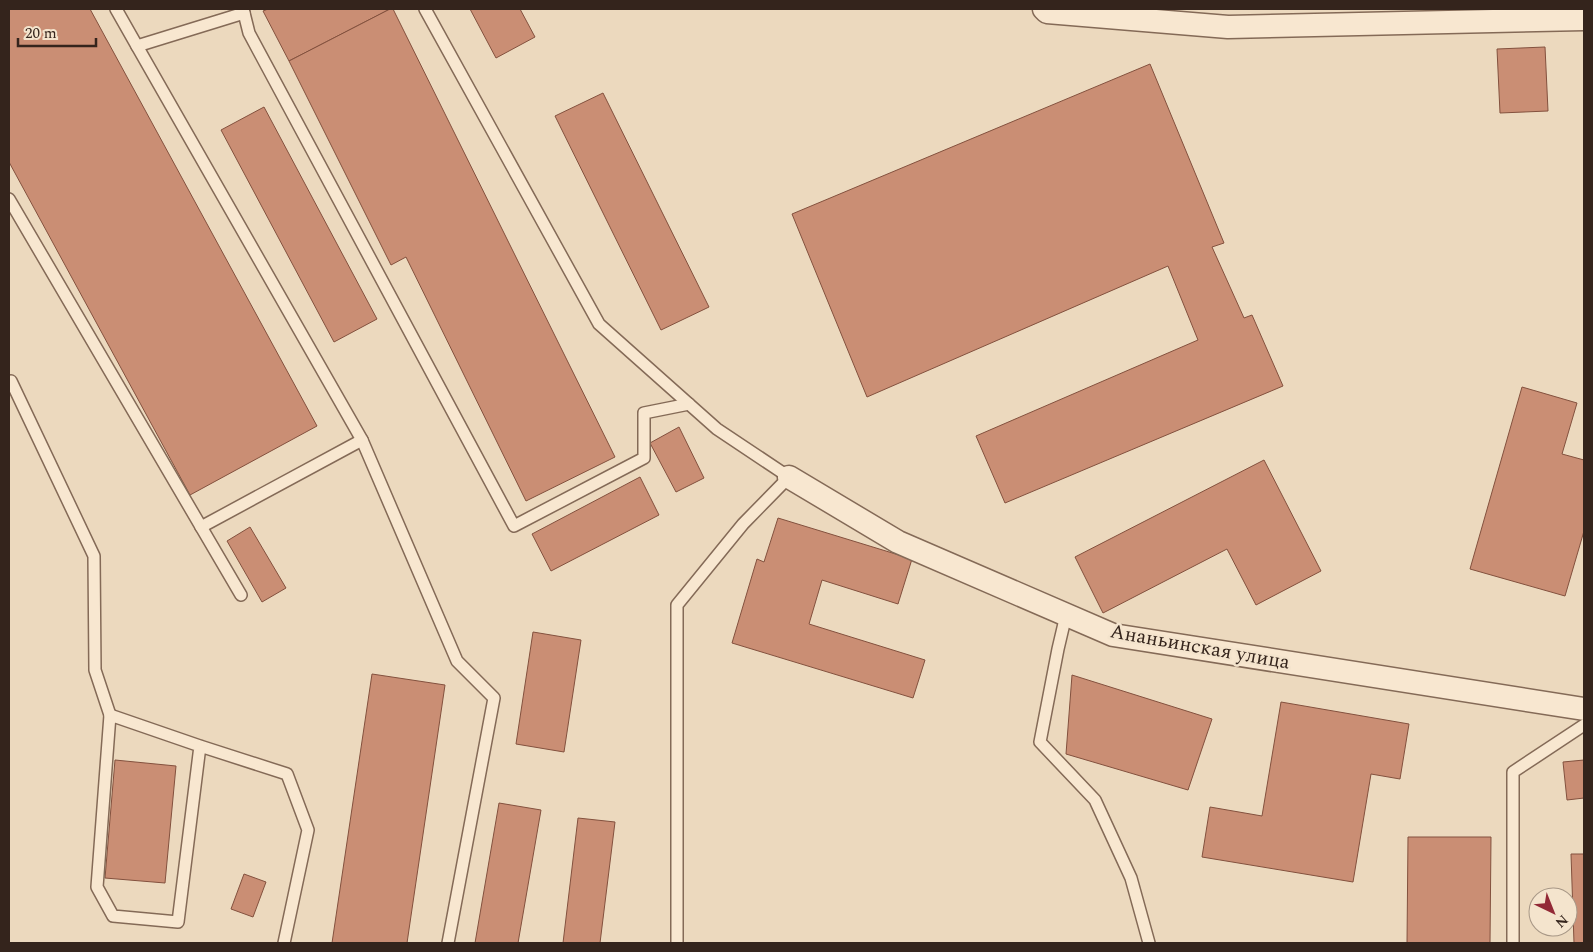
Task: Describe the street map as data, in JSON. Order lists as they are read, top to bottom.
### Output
{
  "streets": {
    "street": ["Ананьинская улица"]
  },
  "scale_bar": "20 m",
  "north": "bottom right"
}
